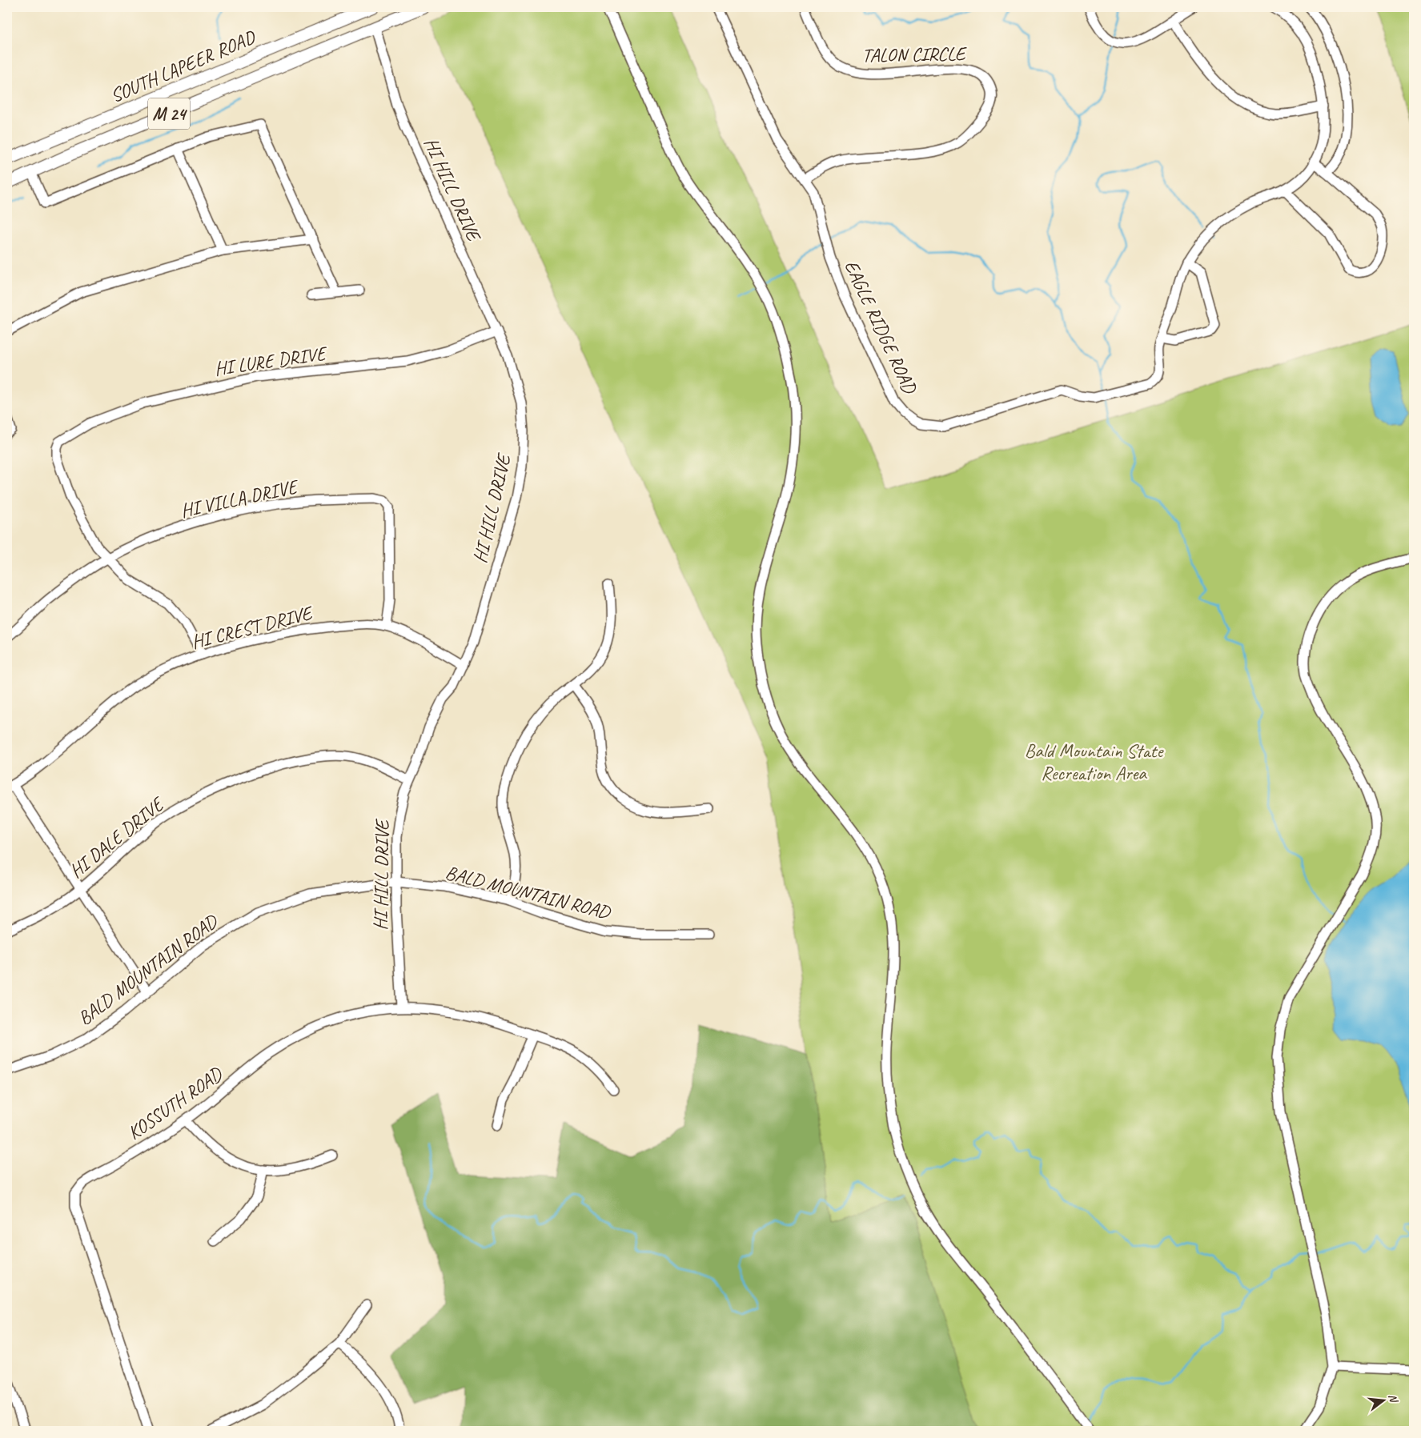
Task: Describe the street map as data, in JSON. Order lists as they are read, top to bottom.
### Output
{
  "streets": {
    "main road": ["SOUTH LAPEER ROAD", "M 24"],
    "street": [
      "TALON CIRCLE",
      "HI HILL DRIVE",
      "EAGLE RIDGE ROAD",
      "HI LURE DRIVE",
      "HI VILLA DRIVE",
      "HI CREST DRIVE",
      "HI DALE DRIVE",
      "BALD MOUNTAIN ROAD",
      "KOSSUTH ROAD"
    ]
  },
  "crossings": [
    ["TALON CIRCLE", "EAGLE RIDGE ROAD"],
    ["SOUTH LAPEER ROAD", "HI HILL DRIVE"],
    ["HI HILL DRIVE", "HI LURE DRIVE"],
    ["HI HILL DRIVE", "HI CREST DRIVE"],
    ["HI HILL DRIVE", "HI DALE DRIVE"],
    ["HI HILL DRIVE", "BALD MOUNTAIN ROAD"],
    ["HI HILL DRIVE", "KOSSUTH ROAD"],
    ["HI LURE DRIVE", "HI VILLA DRIVE"],
    ["HI VILLA DRIVE", "HI CREST DRIVE"]
  ],
  "parks": ["Bald Mountain State Recreation Area"],
  "north": "right"
}
